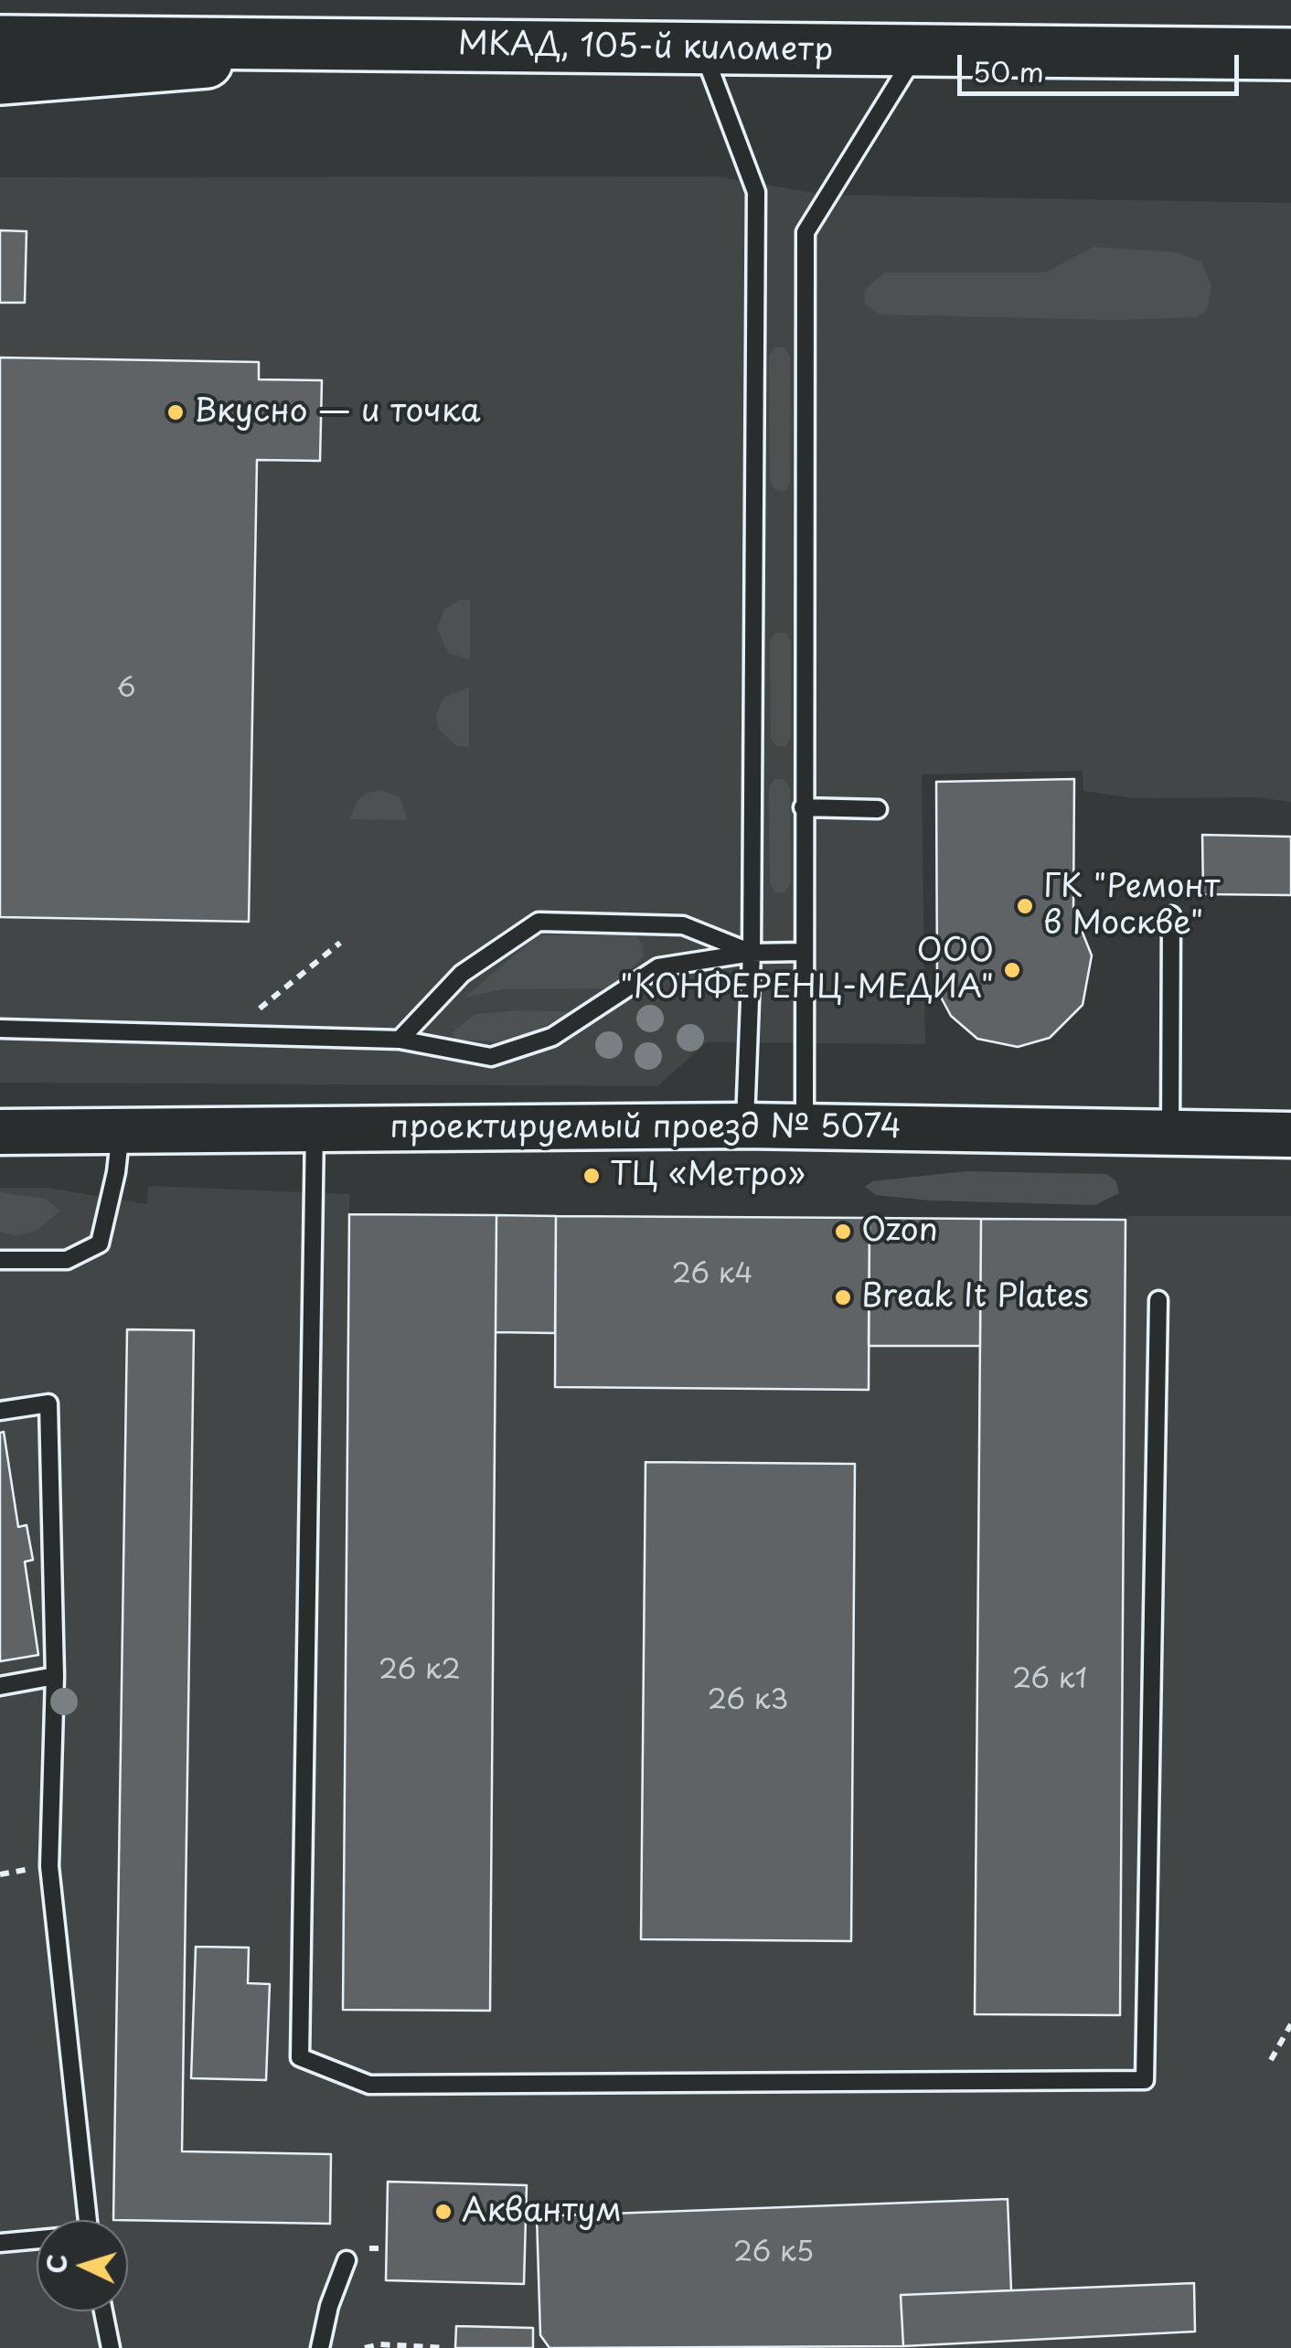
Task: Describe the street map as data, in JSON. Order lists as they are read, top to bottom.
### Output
{
  "streets": {
    "main road": ["МКАД, 105-й километр"],
    "street": ["проектируемый проезд № 5074"]
  },
  "places": [
    "Вкусно — и точка",
    "ГК \"Ремонт в Москве\"",
    "ООО \"КОНФЕРЕНЦ-МЕДИА\"",
    "ТЦ «Метро»",
    "Ozon",
    "Break It Plates",
    "Аквантум"
  ],
  "house_numbers": [
    "6",
    "26 к4",
    "26 к2",
    "26 к1",
    "26 к3",
    "26 к5"
  ],
  "scale_bar": "50 m",
  "north": "left"
}
